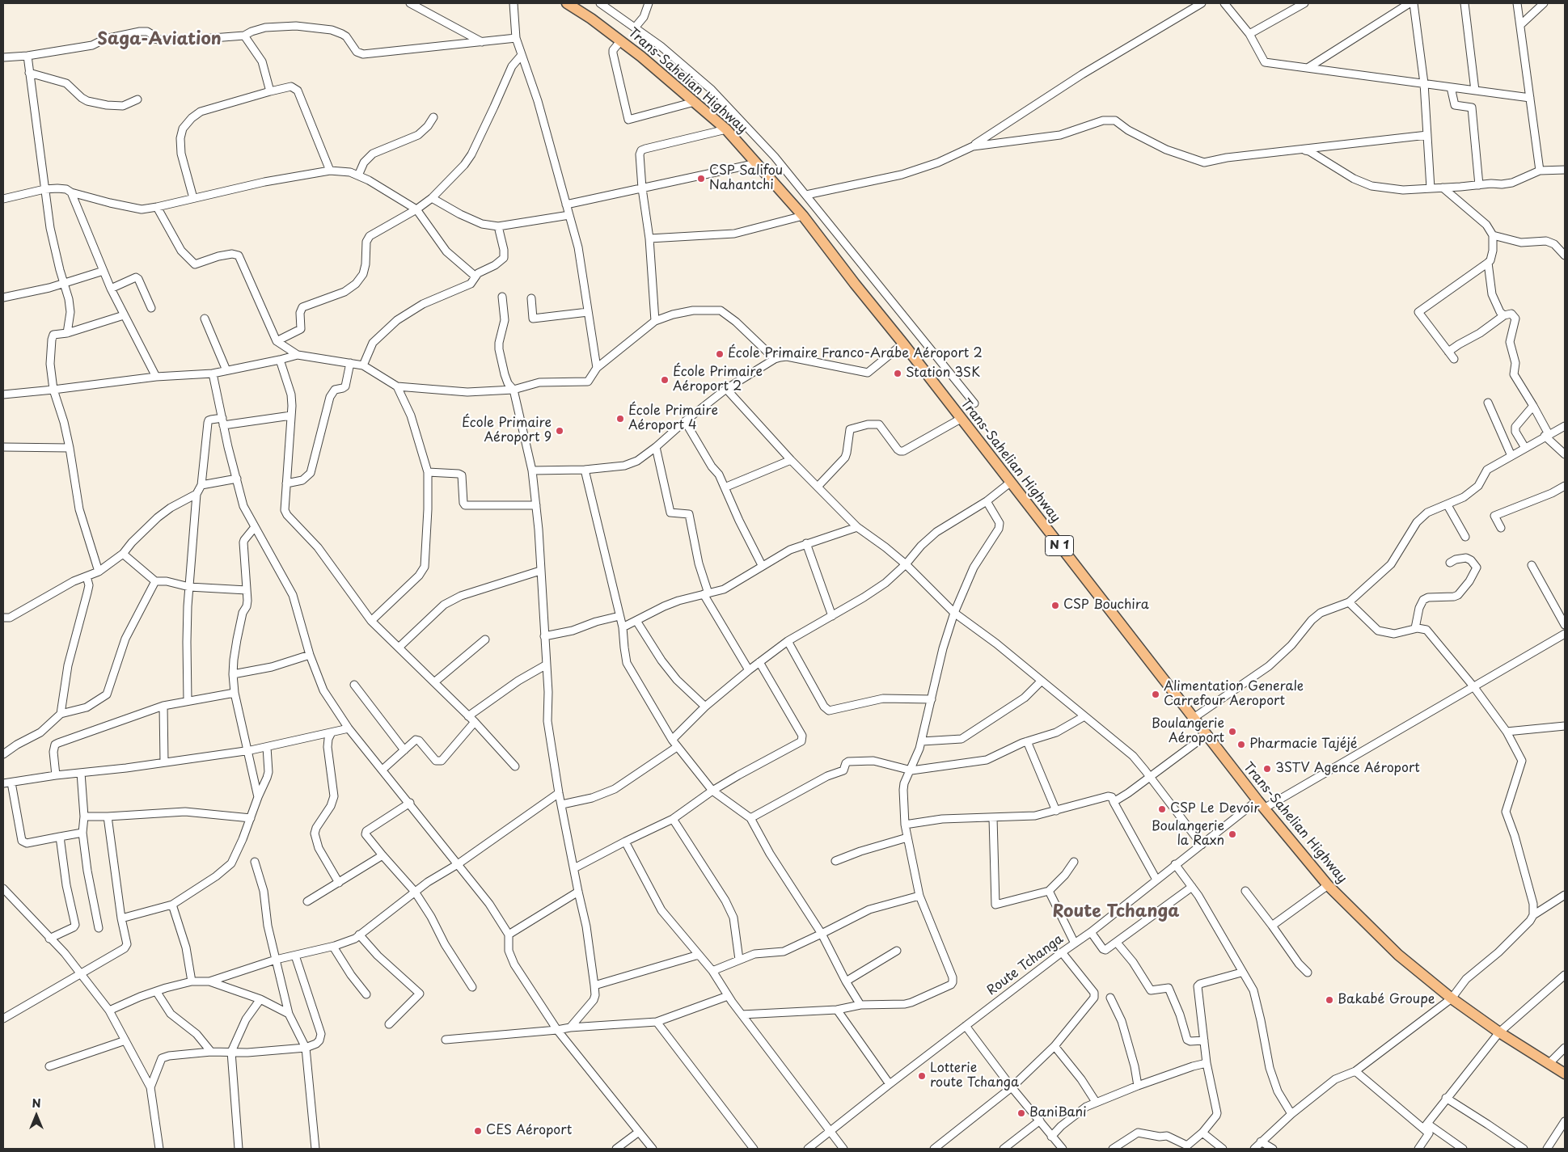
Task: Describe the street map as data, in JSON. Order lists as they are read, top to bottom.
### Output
{
  "streets": {
    "highway": ["Trans-Sahelian Highway", "N 1"],
    "street": ["Route Tchanga"]
  },
  "crossings": [
    ["Trans-Sahelian Highway", "Route Tchanga"]
  ],
  "districts": ["Saga-Aviation", "Route Tchanga"],
  "places": [
    "CSP Salifou Nahantchi",
    "École Primaire Franco-Arabe Aéroport 2",
    "Station 3SK",
    "École Primaire Aéroport 2",
    "École Primaire Aéroport 4",
    "École Primaire Aéroport 9",
    "CSP Bouchira",
    "Alimentation Generale Carrefour Aeroport",
    "Boulangerie Aéroport",
    "Pharmacie Tajéjé",
    "3STV Agence Aéroport",
    "CSP Le Devoir",
    "Boulangerie la Raxn",
    "Bakabé Groupe",
    "Lotterie route Tchanga",
    "BaniBani",
    "CES Aéroport"
  ],
  "north": "top"
}
